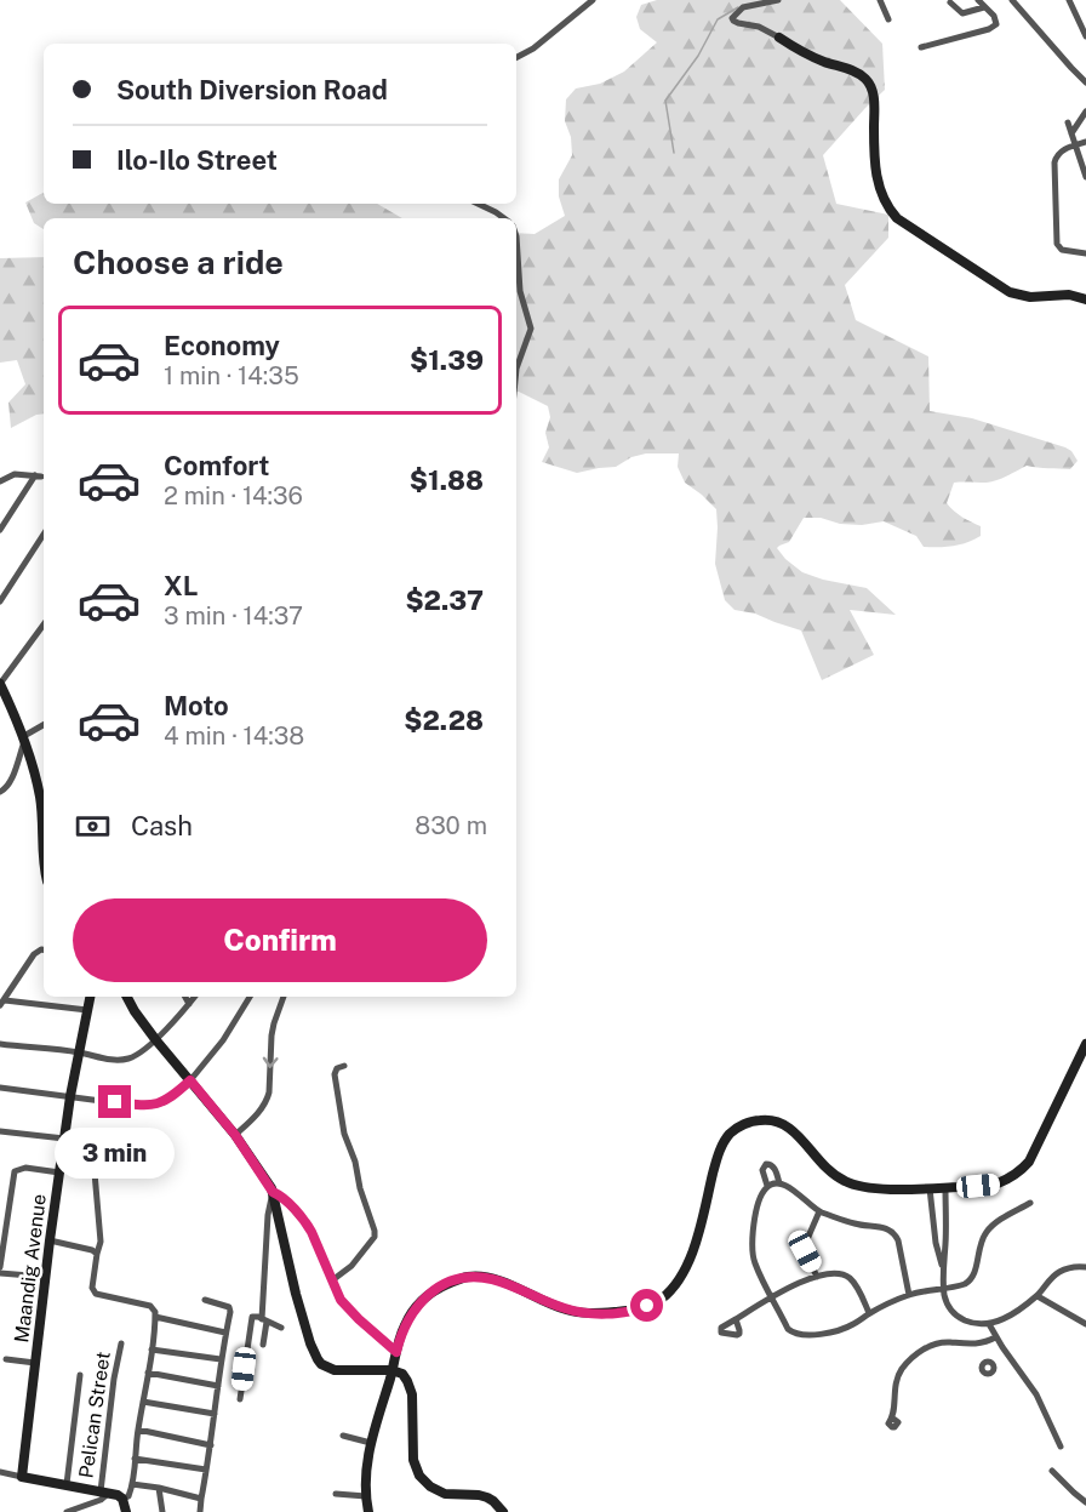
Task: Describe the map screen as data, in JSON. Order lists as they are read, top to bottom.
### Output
{
  "streets": {
    "main road": ["Maandig Avenue"],
    "street": ["Pelican Street"]
  },
  "page": {
    "banner": ["South Diversion Road", "Ilo-Ilo Street"],
    "heading": "Choose a ride",
    "list": [
      {
        "name": "Economy",
        "note": "1 min · 14:35",
        "value": "$1.39"
      },
      {
        "name": "Comfort",
        "note": "2 min · 14:36",
        "value": "$1.88"
      },
      {
        "name": "XL",
        "note": "3 min · 14:37",
        "value": "$2.37"
      },
      {
        "name": "Moto",
        "note": "4 min · 14:38",
        "value": "$2.28"
      }
    ],
    "pay": ["Cash", "830 m"],
    "buttons": "Confirm",
    "bubble": "3 min"
  }
}
